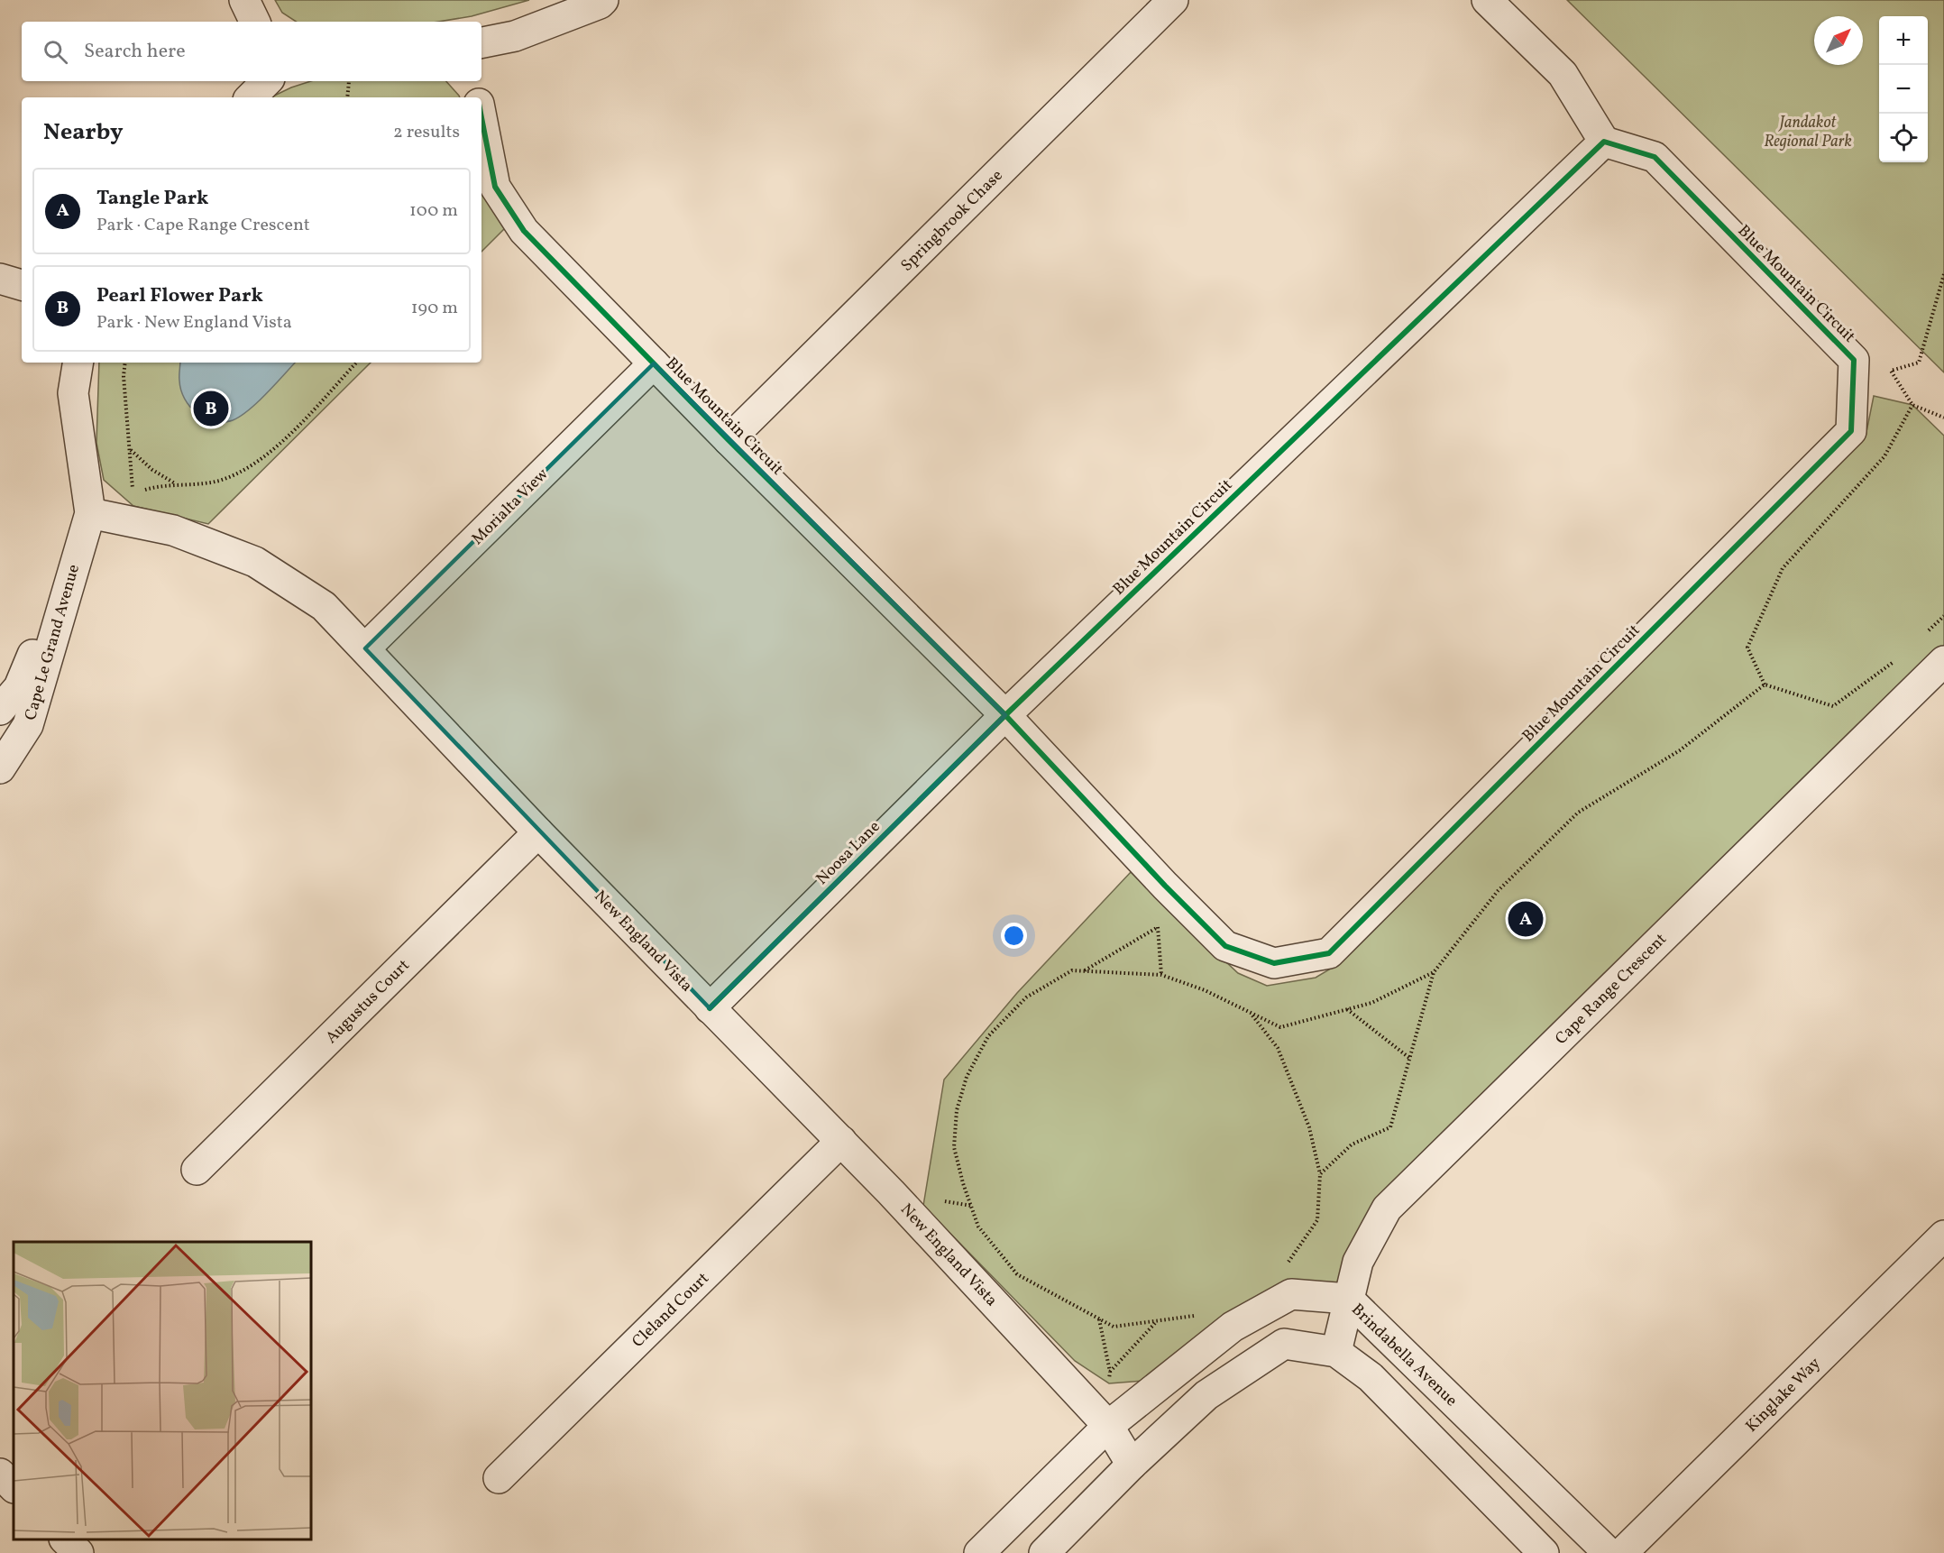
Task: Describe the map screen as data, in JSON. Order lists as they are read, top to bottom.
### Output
{
  "streets": {
    "street": [
      "Springbrook Chase",
      "Blue Mountain Circuit",
      "Morialta View",
      "Cape Le Grand Avenue",
      "Noosa Lane",
      "New England Vista",
      "Cape Range Crescent",
      "Augustus Court",
      "Cleland Court",
      "Brindabella Avenue",
      "Kinglake Way"
    ]
  },
  "crossings": [
    ["Springbrook Chase", "Blue Mountain Circuit"],
    ["Blue Mountain Circuit", "Morialta View"],
    ["Blue Mountain Circuit", "Noosa Lane"],
    ["Morialta View", "New England Vista"],
    ["Cape Le Grand Avenue", "New England Vista"],
    ["Noosa Lane", "New England Vista"],
    ["New England Vista", "Augustus Court"],
    ["New England Vista", "Cleland Court"],
    ["New England Vista", "Brindabella Avenue"],
    ["Cape Range Crescent", "Brindabella Avenue"]
  ],
  "parks": ["Jandakot Regional Park"],
  "north": "top right",
  "page": {
    "map_buttons": ["+", "−"],
    "search": "Search here",
    "heading": ["Nearby", "2 results"],
    "list": [
      {
        "mark": "A",
        "name": "Tangle Park",
        "note": "Park · Cape Range Crescent",
        "value": "100 m"
      },
      {
        "mark": "B",
        "name": "Pearl Flower Park",
        "note": "Park · New England Vista",
        "value": "190 m"
      }
    ],
    "pins": ["B", "A"]
  }
}
